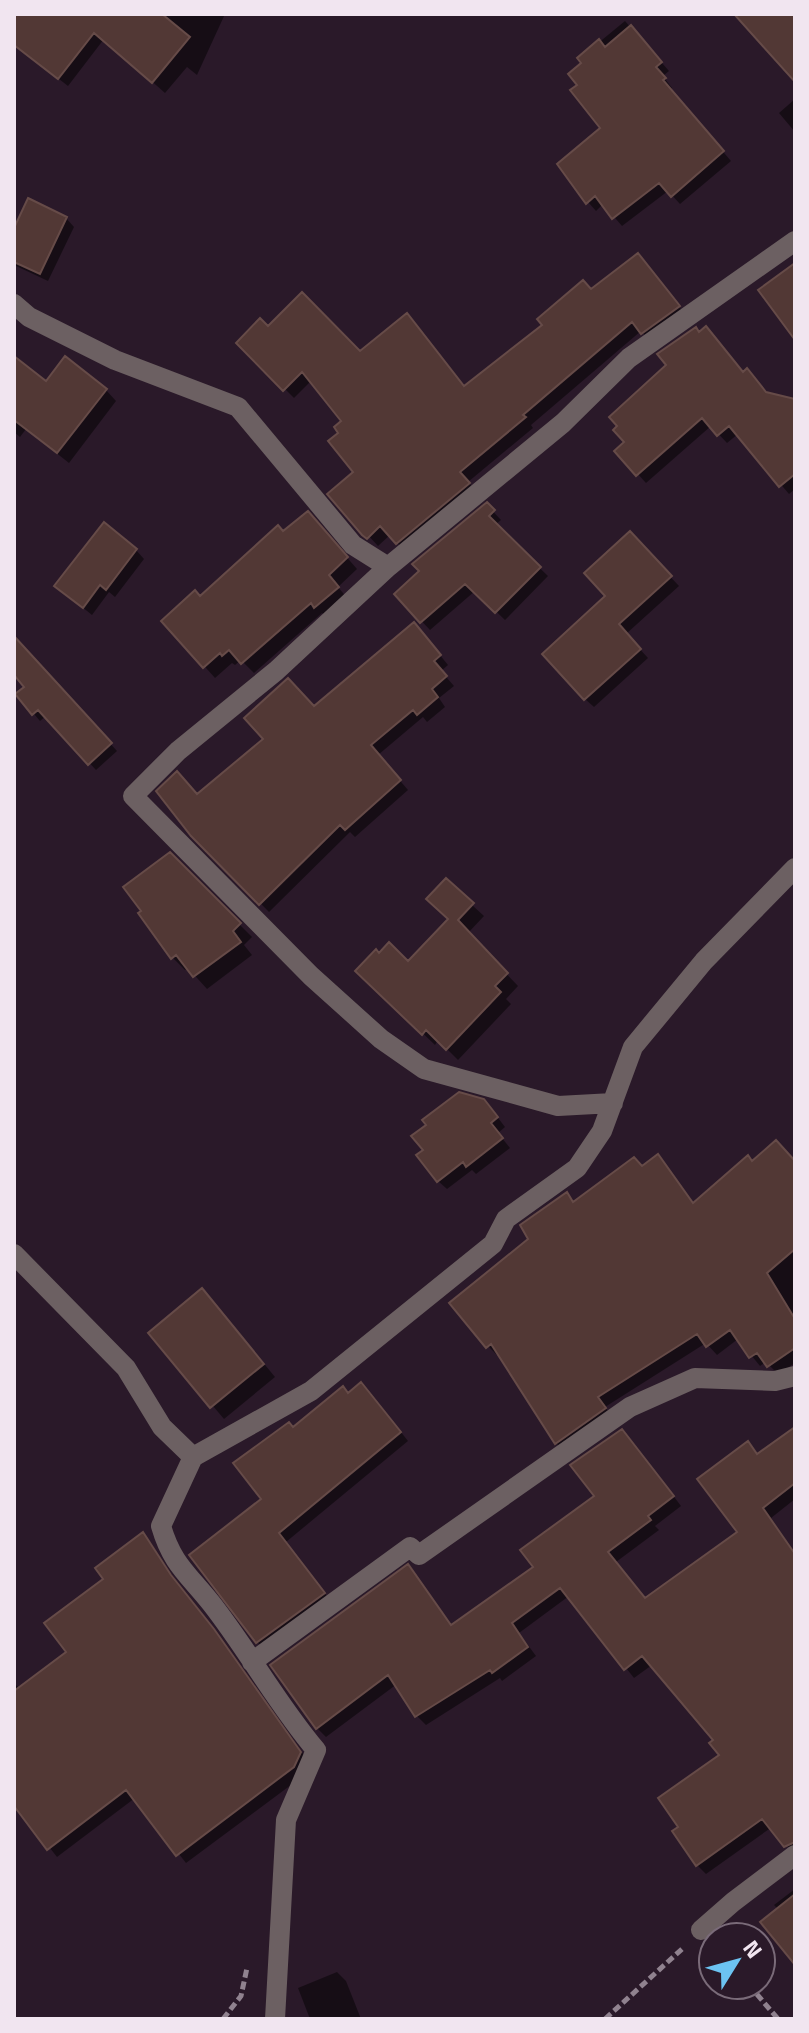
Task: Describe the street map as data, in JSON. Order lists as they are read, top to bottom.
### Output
{
  "north": "top right"
}
